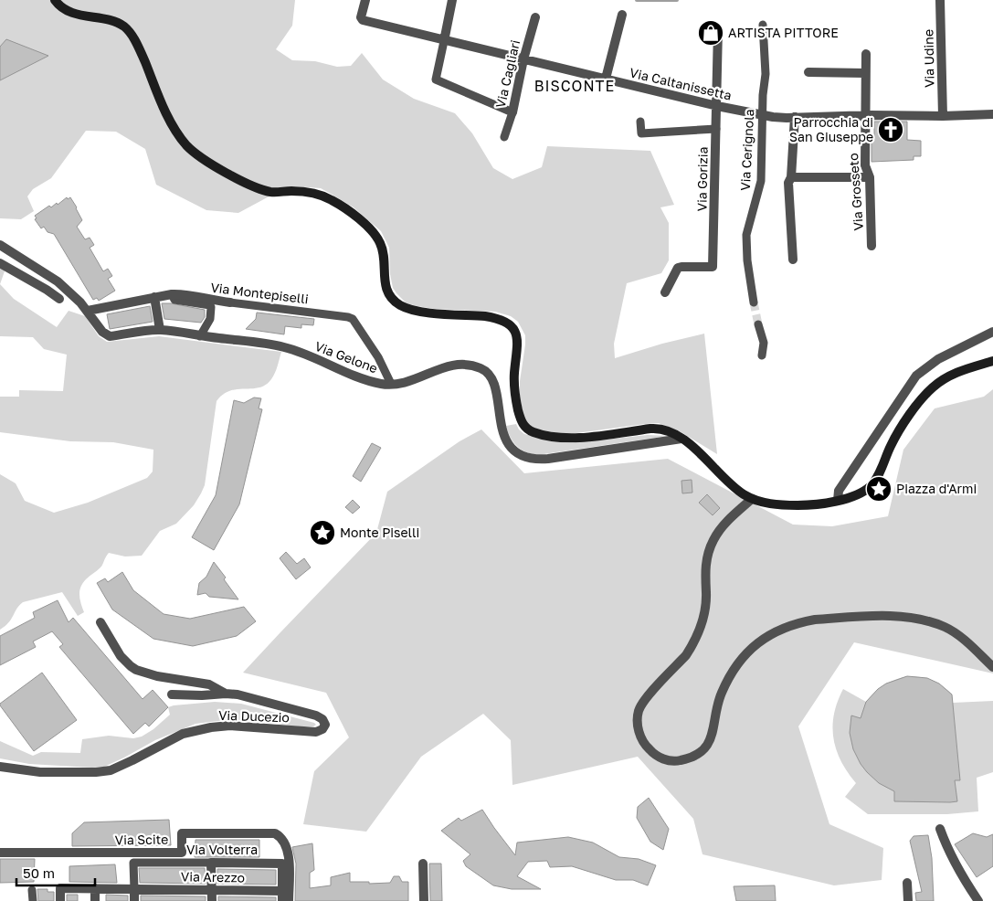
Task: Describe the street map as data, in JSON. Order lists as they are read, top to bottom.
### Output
{
  "streets": {
    "street": [
      "Via Udine",
      "Via Cagliari",
      "Via Caltanissetta",
      "Via Cerignola",
      "Via Gorizia",
      "Via Grosseto",
      "Via Montepiselli",
      "Via Gelone",
      "Via Ducezio",
      "Via Scite",
      "Via Volterra",
      "Via Arezzo"
    ]
  },
  "crossings": [
    ["Via Udine", "Via Caltanissetta"],
    ["Via Cagliari", "Via Caltanissetta"],
    ["Via Caltanissetta", "Via Cerignola"],
    ["Via Caltanissetta", "Via Gorizia"],
    ["Via Caltanissetta", "Via Grosseto"],
    ["Via Montepiselli", "Via Gelone"],
    ["Via Volterra", "Via Arezzo"]
  ],
  "districts": ["BISCONTE"],
  "places": {
    "shop": ["ARTISTA PITTORE"],
    "church": ["Parrocchia di San Giuseppe"],
    "place": ["Piazza d'Armi", "Monte Piselli"]
  },
  "scale_bar": "50 m"
}
